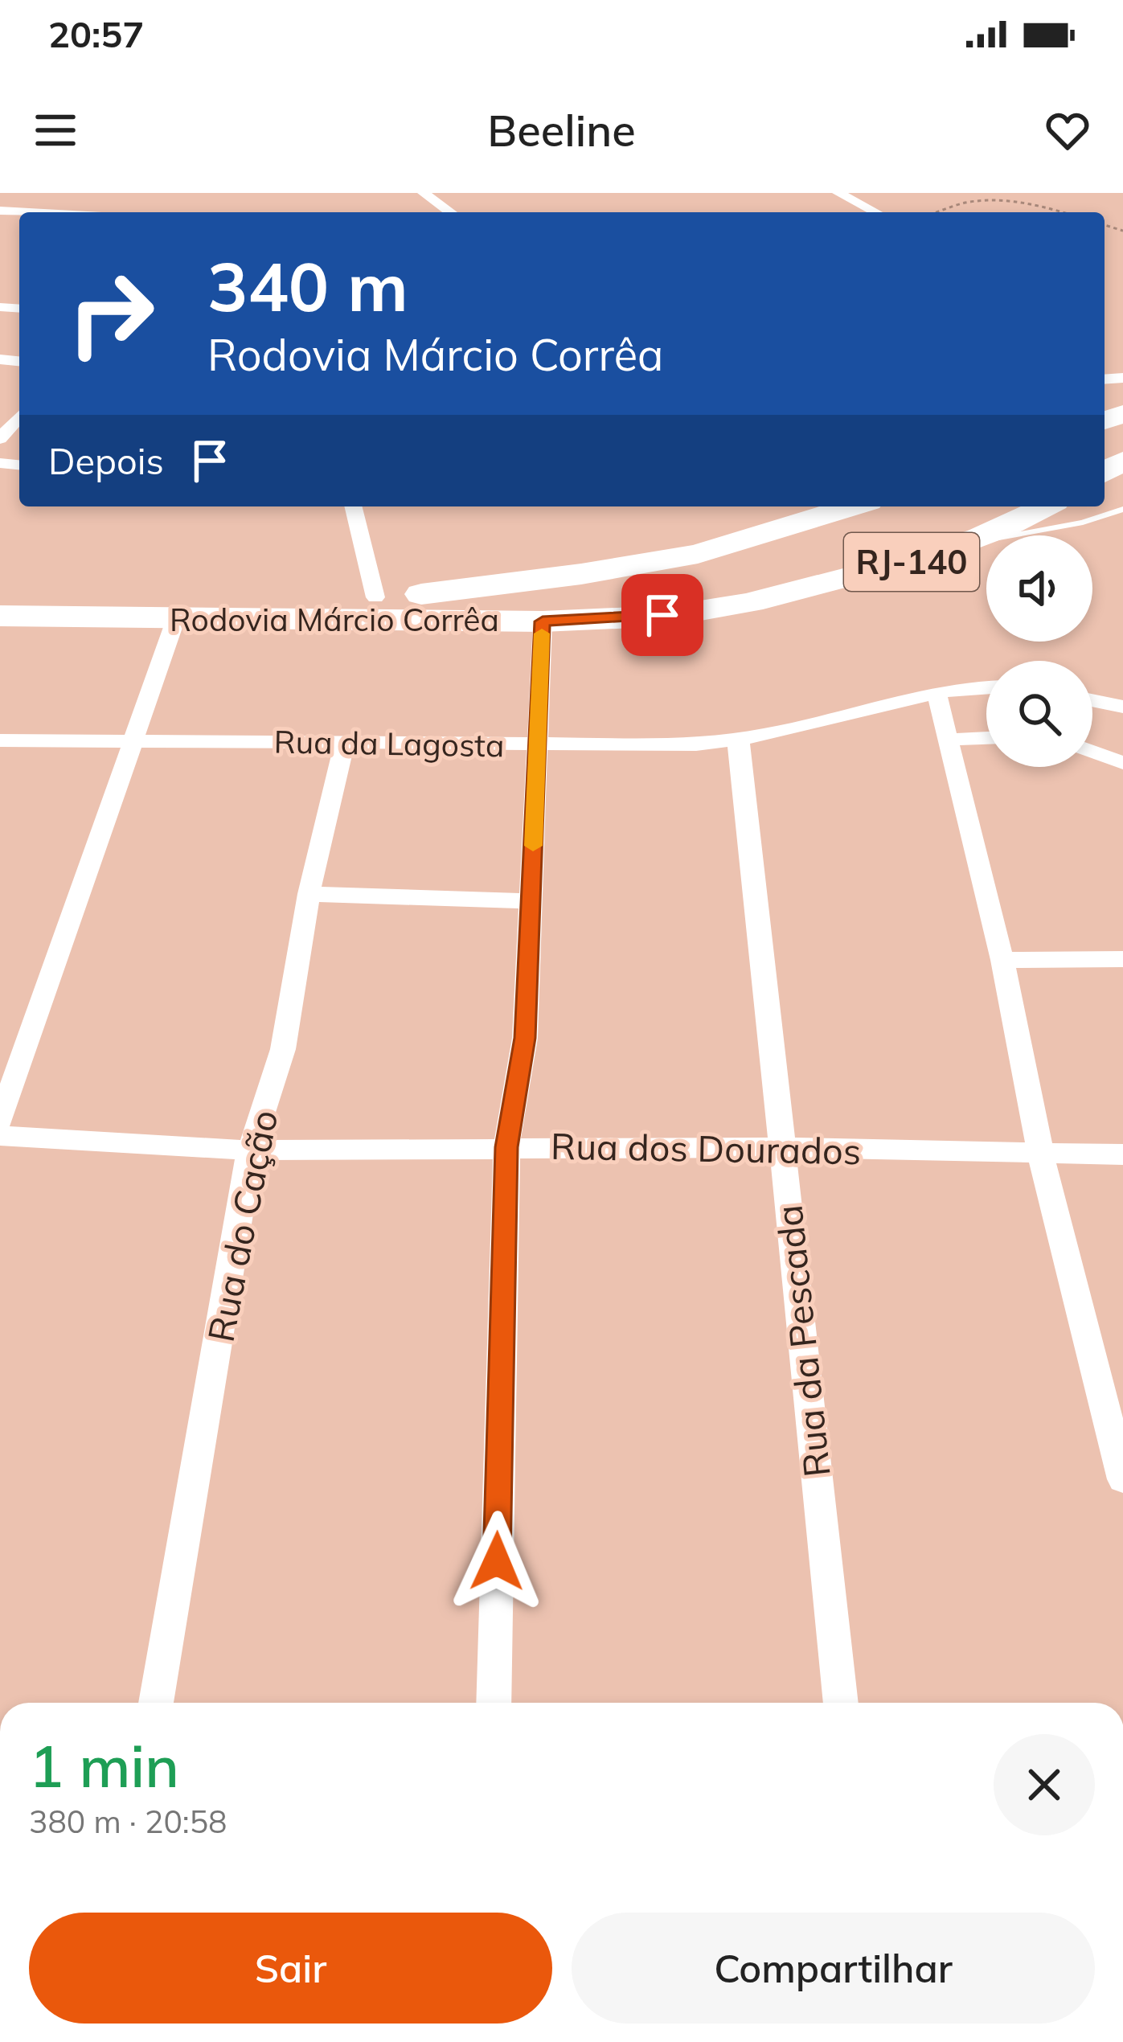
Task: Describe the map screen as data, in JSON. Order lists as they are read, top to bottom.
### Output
{
  "streets": {
    "highway": ["RJ-140", "Rodovia Márcio Corrêa"],
    "street": [
      "Rua da Lagosta",
      "Rua dos Dourados",
      "Rua do Cação",
      "Rua da Pescada"
    ]
  },
  "crossings": [
    ["Rua da Lagosta", "Rua do Cação"],
    ["Rua da Lagosta", "Rua da Pescada"],
    ["Rua dos Dourados", "Rua do Cação"],
    ["Rua dos Dourados", "Rua da Pescada"]
  ],
  "page": {
    "status": "20:57",
    "header": "Beeline",
    "turn": ["340 m", "Rodovia Márcio Corrêa"],
    "then": "Depois",
    "heading": ["1 min", "380 m · 20:58"],
    "buttons": ["Sair", "Compartilhar"]
  }
}
